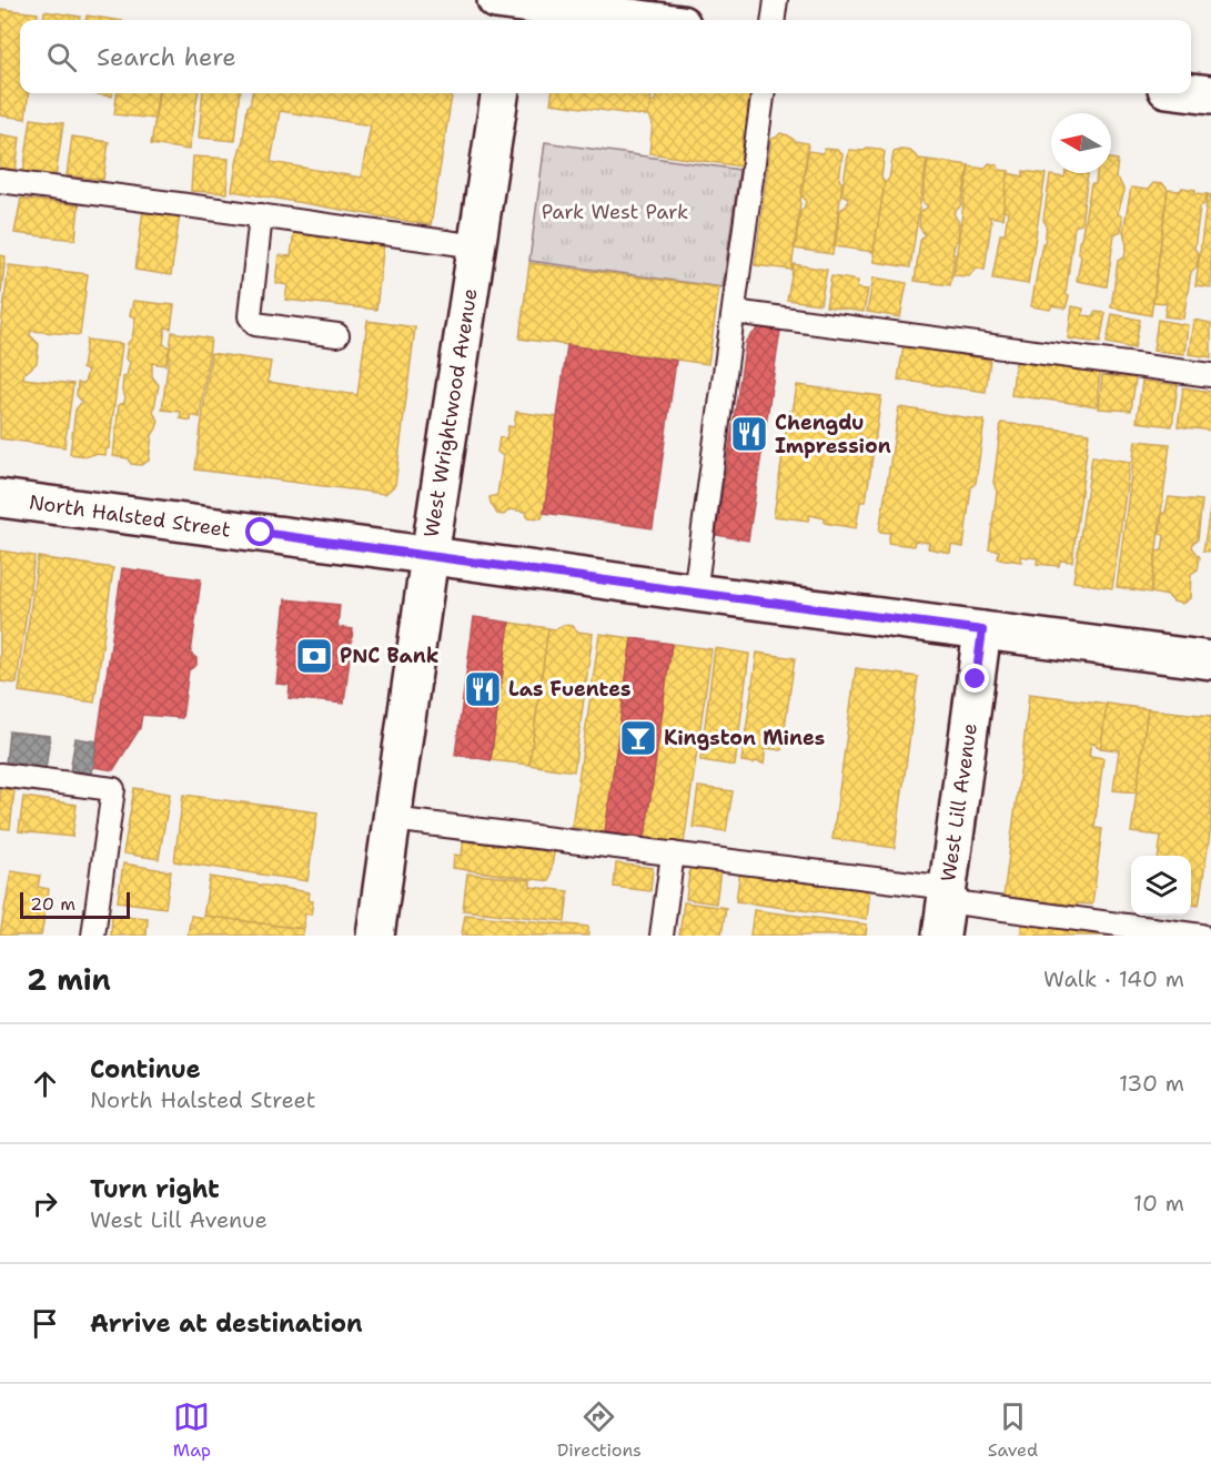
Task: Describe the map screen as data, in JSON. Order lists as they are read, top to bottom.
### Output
{
  "streets": {
    "street": ["West Wrightwood Avenue", "North Halsted Street", "West Lill Avenue"]
  },
  "crossings": [
    ["West Wrightwood Avenue", "North Halsted Street"],
    ["North Halsted Street", "West Lill Avenue"]
  ],
  "parks": ["Park West Park"],
  "places": {
    "restaurant": ["Chengdu Impression", "Las Fuentes"],
    "bank": ["PNC Bank"],
    "bar": ["Kingston Mines"]
  },
  "scale_bar": "20 m",
  "north": "left",
  "page": {
    "search": "Search here",
    "scale": "20 m",
    "heading": ["2 min", "Walk · 140 m"],
    "list": [
      ["Continue", "North Halsted Street", "130 m"],
      ["Turn right", "West Lill Avenue", "10 m"],
      "Arrive at destination"
    ],
    "nav": ["Map", "Directions", "Saved"]
  }
}
